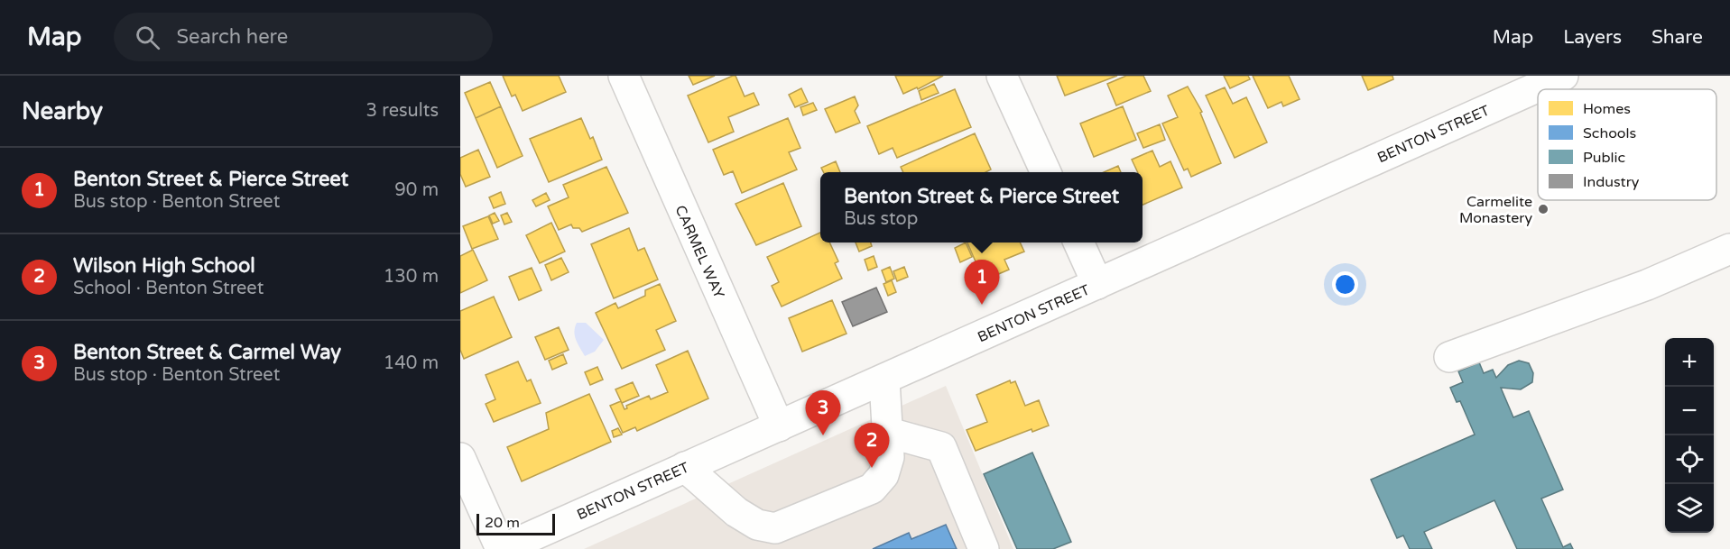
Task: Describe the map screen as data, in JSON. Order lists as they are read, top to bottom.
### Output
{
  "streets": {
    "main road": ["BENTON STREET", "CARMEL WAY"]
  },
  "crossings": [
    ["BENTON STREET", "CARMEL WAY"]
  ],
  "places": ["Carmelite Monastery"],
  "legend": [
    "Homes",
    "Schools",
    "Public",
    "Industry"
  ],
  "scale_bar": "20 m",
  "page": {
    "header": "Map",
    "search": "Search here",
    "nav": ["Map", "Layers", "Share"],
    "heading": ["Nearby", "3 results"],
    "list": [
      {
        "mark": "1",
        "name": "Benton Street & Pierce Street",
        "note": "Bus stop · Benton Street",
        "value": "90 m"
      },
      {
        "mark": "2",
        "name": "Wilson High School",
        "note": "School · Benton Street",
        "value": "130 m"
      },
      {
        "mark": "3",
        "name": "Benton Street & Carmel Way",
        "note": "Bus stop · Benton Street",
        "value": "140 m"
      }
    ],
    "popup": ["Benton Street & Pierce Street", "Bus stop"],
    "pins": ["1", "3", "2"],
    "map_buttons": ["+", "−"],
    "scale": "20 m"
  }
}
